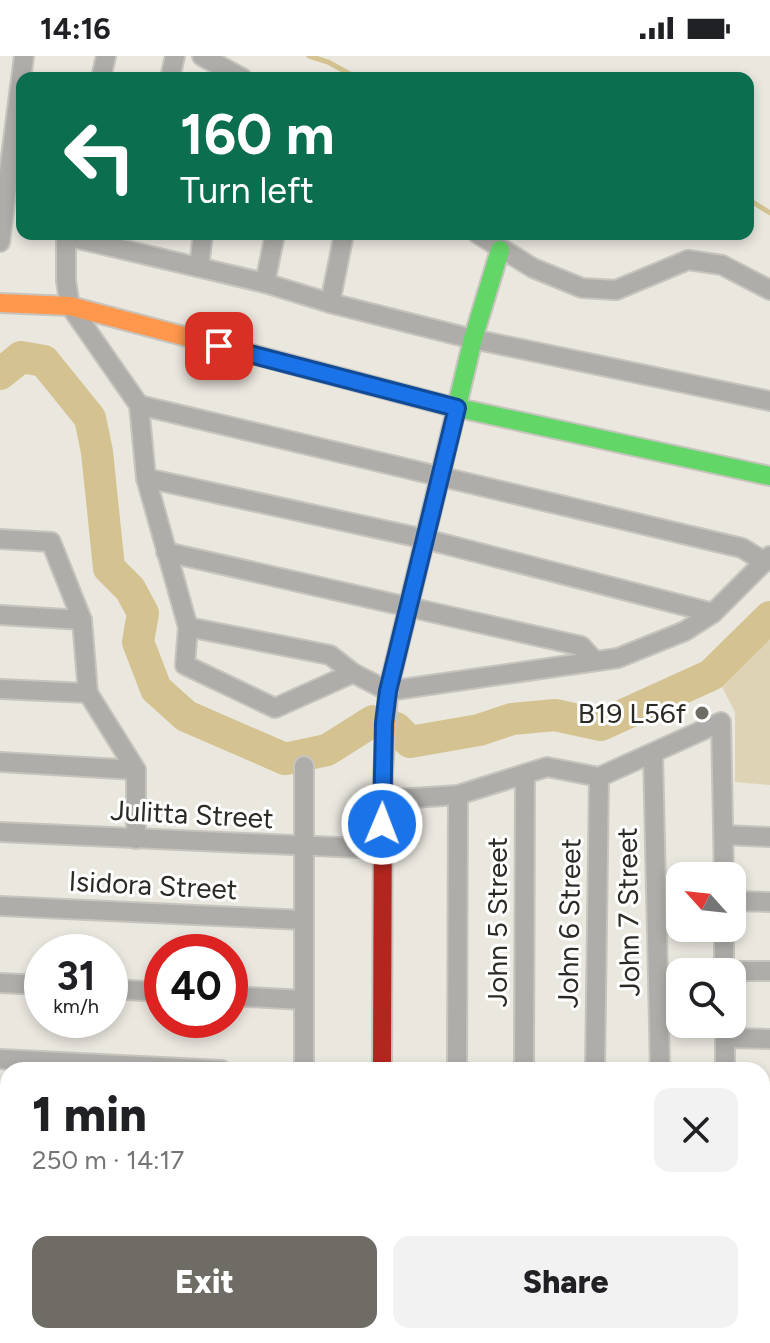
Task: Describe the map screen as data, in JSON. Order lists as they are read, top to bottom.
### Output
{
  "streets": {
    "street": [
      "Julitta Street",
      "Isidora Street",
      "John 7 Street",
      "John 5 Street",
      "John 6 Street"
    ]
  },
  "places": ["B19 L56f"],
  "north": "top left",
  "page": {
    "status": "14:16",
    "turn": ["160 m", "Turn left"],
    "speed": "31 km/h",
    "limit": "40",
    "heading": ["1 min", "250 m · 14:17"],
    "buttons": ["Exit", "Share"]
  }
}
